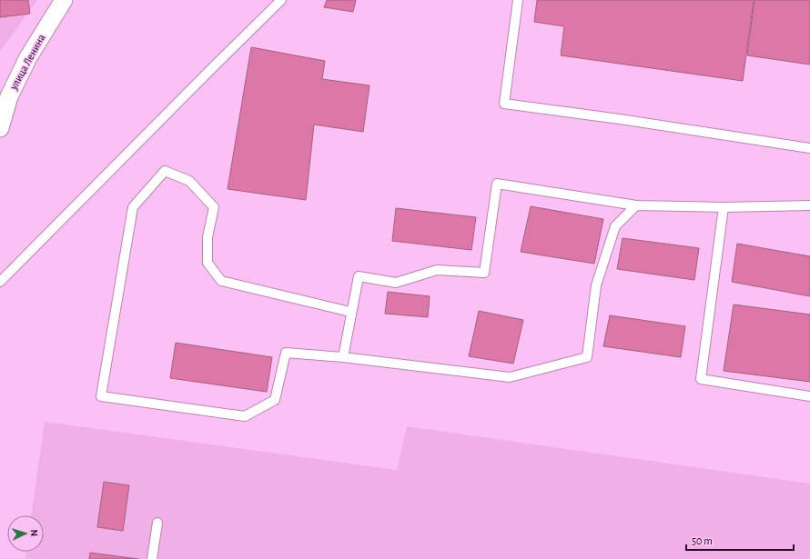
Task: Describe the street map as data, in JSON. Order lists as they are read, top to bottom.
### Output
{
  "streets": {
    "street": ["улица Ленина"]
  },
  "scale_bar": "50 m",
  "north": "right"
}
